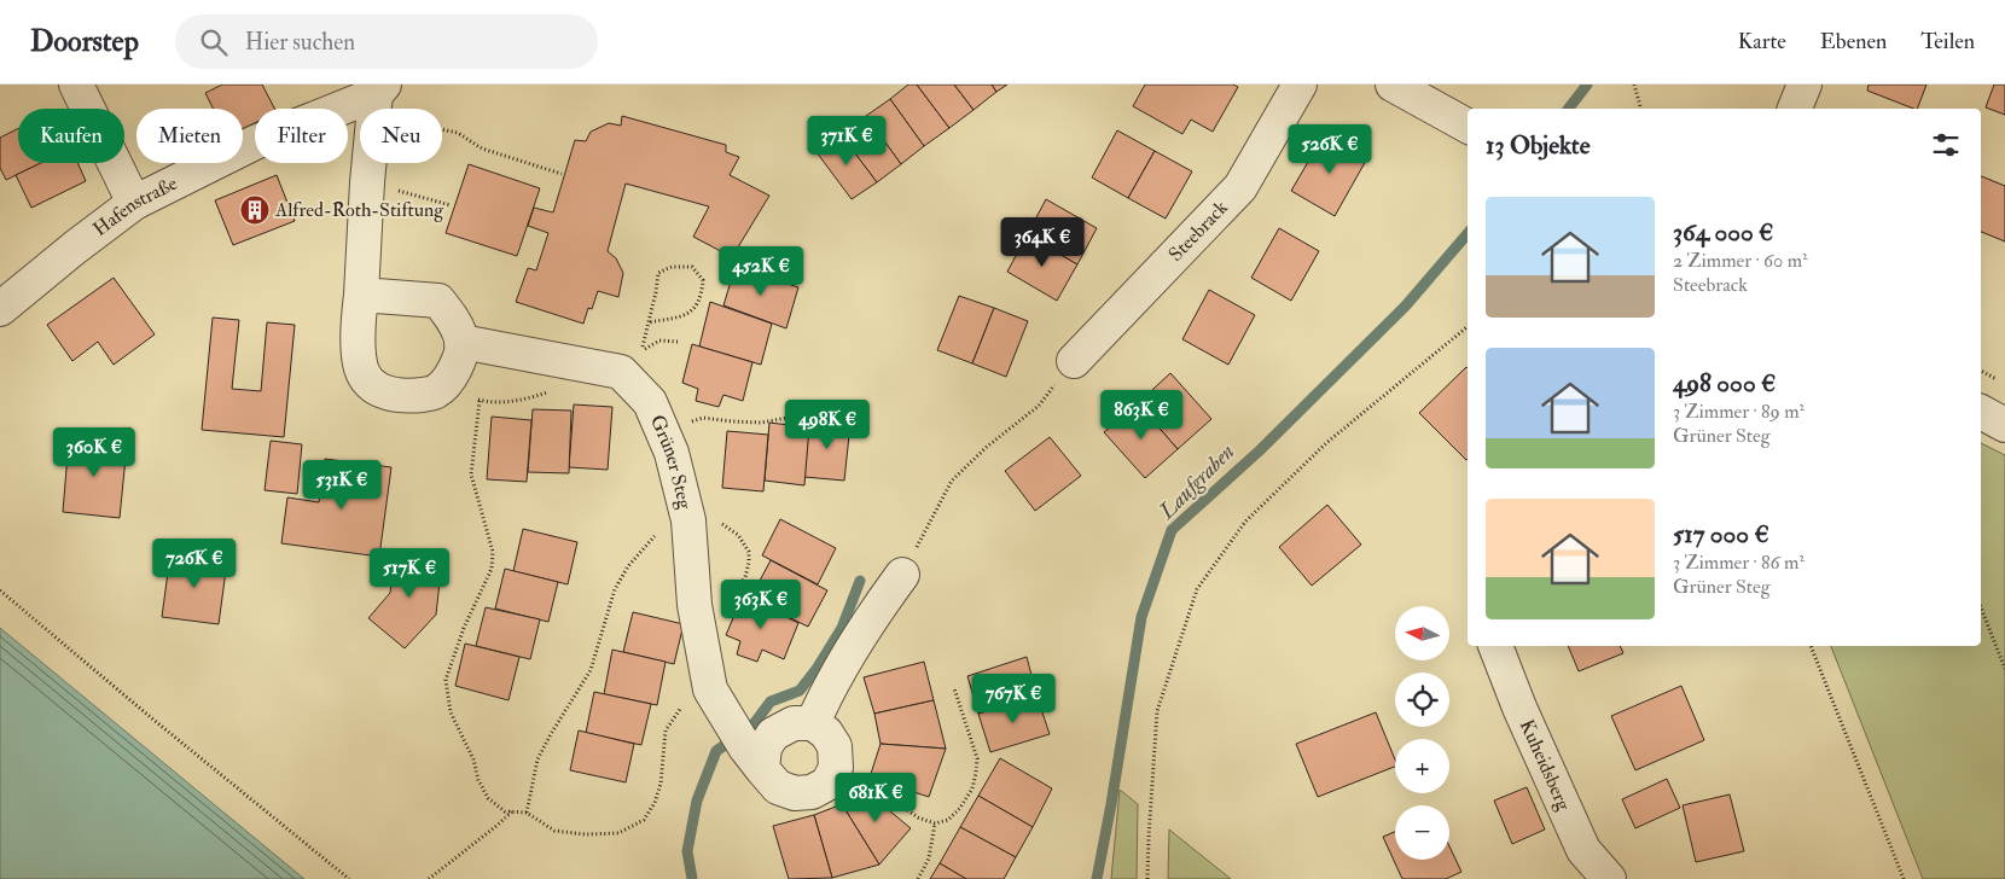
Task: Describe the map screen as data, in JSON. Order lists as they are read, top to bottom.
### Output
{
  "streets": {
    "street": [
      "Hafenstraße",
      "Steebrack",
      "Grüner Steg",
      "Kuheidsberg"
    ]
  },
  "water": ["Laufgraben"],
  "places": {
    "building": ["Alfred-Roth-Stiftung"]
  },
  "north": "left",
  "page": {
    "header": "Doorstep",
    "search": "Hier suchen",
    "nav": ["Karte", "Ebenen", "Teilen"],
    "chip": [
      "Kaufen",
      "Mieten",
      "Filter",
      "Neu"
    ],
    "heading": "13 Objekte",
    "price": [
      "371K €",
      "526K €",
      "364K €",
      "452K €",
      "863K €",
      "498K €",
      "360K €",
      "531K €",
      "726K €",
      "517K €",
      "363K €",
      "767K €",
      "681K €"
    ],
    "list": [
      {
        "name": "364 000 €",
        "note": "2 Zimmer · 60 m² · Steebrack"
      },
      {
        "name": "498 000 €",
        "note": "3 Zimmer · 89 m² · Grüner Steg"
      },
      {
        "name": "517 000 €",
        "note": "3 Zimmer · 86 m² · Grüner Steg"
      }
    ],
    "map_buttons": ["+", "−"]
  }
}
